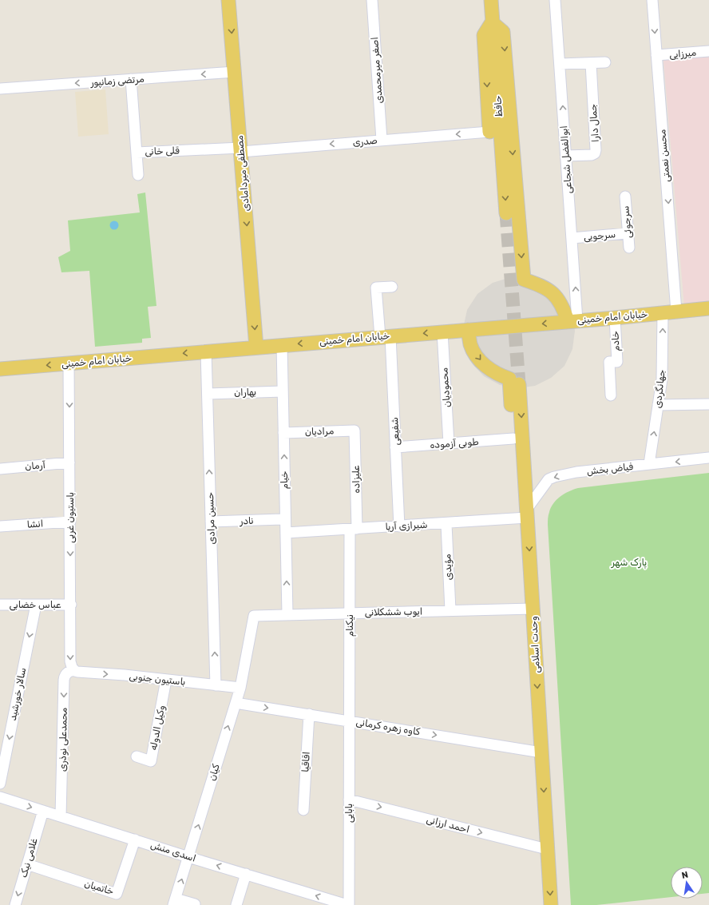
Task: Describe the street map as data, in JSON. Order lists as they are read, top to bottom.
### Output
{
  "streets": {
    "main road": [
      "حافظ",
      "مصطفی میردامادی",
      "خیابان امام خمینی",
      "وحدت اسلامی"
    ],
    "street": [
      "میرزایی",
      "اصغر میرمحمدی",
      "مرتضی زمانپور",
      "جمال دارا",
      "صدری",
      "قلی خانی",
      "محسن نعمتی",
      "ابوالفضل شجاعی",
      "سرجوئی",
      "سرجویی",
      "خادم",
      "محمودیان",
      "جهانگردی",
      "بهاران",
      "مرادیان",
      "شفیعی",
      "طوبی آزموده",
      "آرمان",
      "فیاض بخش",
      "علیزاده",
      "خیام",
      "باستیون غربی",
      "حسین مرادی",
      "نادر",
      "انشا",
      "شیرازی آریا",
      "مؤیدی",
      "عباس خضابی",
      "ایوب ششکلانی",
      "نیکنام",
      "باستیون جنوبی",
      "سالار خورشید",
      "کاوه زهره کرمانی",
      "وکیل الدوله",
      "محمدعلی نوذری",
      "اقاقیا",
      "کیان",
      "بابایی",
      "احمد ارزانی",
      "اسدی منش",
      "غلامی نیک",
      "خاتمیان"
    ]
  },
  "crossings": [
    ["میرزایی", "محسن نعمتی"],
    ["اصغر میرمحمدی", "صدری"],
    ["مرتضی زمانپور", "قلی خانی"],
    ["مرتضی زمانپور", "مصطفی میردامادی"],
    ["جمال دارا", "ابوالفضل شجاعی"],
    ["صدری", "قلی خانی"],
    ["صدری", "مصطفی میردامادی"],
    ["قلی خانی", "مصطفی میردامادی"],
    ["محسن نعمتی", "خیابان امام خمینی"],
    ["ابوالفضل شجاعی", "سرجویی"],
    ["ابوالفضل شجاعی", "خیابان امام خمینی"],
    ["مصطفی میردامادی", "خیابان امام خمینی"],
    ["سرجوئی", "سرجویی"],
    ["خیابان امام خمینی", "خادم"],
    ["خیابان امام خمینی", "محمودیان"],
    ["خیابان امام خمینی", "جهانگردی"],
    ["خیابان امام خمینی", "شفیعی"],
    ["خیابان امام خمینی", "خیام"],
    ["خیابان امام خمینی", "باستیون غربی"],
    ["خیابان امام خمینی", "حسین مرادی"],
    ["محمودیان", "طوبی آزموده"],
    ["جهانگردی", "فیاض بخش"],
    ["بهاران", "خیام"],
    ["بهاران", "حسین مرادی"],
    ["مرادیان", "علیزاده"],
    ["مرادیان", "خیام"],
    ["شفیعی", "طوبی آزموده"],
    ["شفیعی", "شیرازی آریا"],
    ["آرمان", "باستیون غربی"],
    ["فیاض بخش", "شیرازی آریا"],
    ["فیاض بخش", "وحدت اسلامی"],
    ["علیزاده", "شیرازی آریا"],
    ["علیزاده", "نیکنام"],
    ["خیام", "شیرازی آریا"],
    ["خیام", "ایوب ششکلانی"],
    ["باستیون غربی", "انشا"],
    ["باستیون غربی", "عباس خضابی"],
    ["باستیون غربی", "باستیون جنوبی"],
    ["باستیون غربی", "محمدعلی نوذری"],
    ["حسین مرادی", "نادر"],
    ["حسین مرادی", "باستیون جنوبی"],
    ["شیرازی آریا", "مؤیدی"],
    ["شیرازی آریا", "نیکنام"],
    ["شیرازی آریا", "وحدت اسلامی"],
    ["مؤیدی", "ایوب ششکلانی"],
    ["عباس خضابی", "سالار خورشید"],
    ["ایوب ششکلانی", "نیکنام"],
    ["ایوب ششکلانی", "وحدت اسلامی"],
    ["ایوب ششکلانی", "کیان"],
    ["نیکنام", "کاوه زهره کرمانی"],
    ["نیکنام", "بابایی"],
    ["وحدت اسلامی", "کاوه زهره کرمانی"],
    ["وحدت اسلامی", "احمد ارزانی"],
    ["باستیون جنوبی", "وکیل الدوله"],
    ["باستیون جنوبی", "محمدعلی نوذری"],
    ["باستیون جنوبی", "کیان"],
    ["کاوه زهره کرمانی", "اقاقیا"],
    ["کاوه زهره کرمانی", "کیان"],
    ["کاوه زهره کرمانی", "بابایی"],
    ["محمدعلی نوذری", "اسدی منش"],
    ["کیان", "اسدی منش"],
    ["بابایی", "احمد ارزانی"],
    ["بابایی", "اسدی منش"],
    ["اسدی منش", "غلامی نیک"],
    ["اسدی منش", "خاتمیان"],
    ["غلامی نیک", "خاتمیان"]
  ],
  "one_way": [
    "مرتضی زمانپور",
    "صدری",
    "محسن نعمتی",
    "ابوالفضل شجاعی",
    "مصطفی میردامادی",
    "خیابان امام خمینی",
    "جهانگردی",
    "فیاض بخش",
    "خیام",
    "باستیون غربی",
    "حسین مرادی",
    "وحدت اسلامی",
    "باستیون جنوبی",
    "سالار خورشید",
    "کاوه زهره کرمانی",
    "محمدعلی نوذری",
    "کیان",
    "احمد ارزانی",
    "غلامی نیک"
  ],
  "parks": ["پارک شهر"],
  "north": "top"
}
